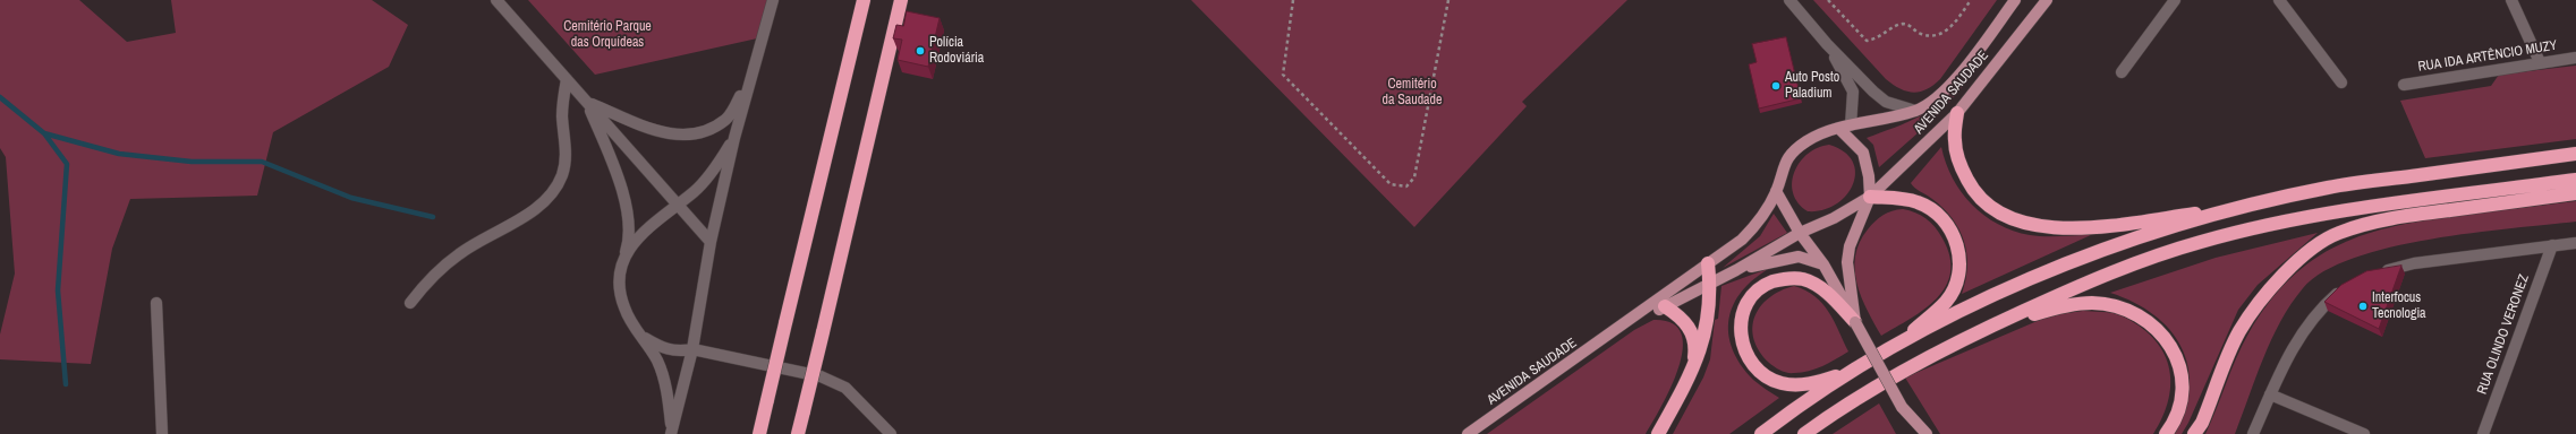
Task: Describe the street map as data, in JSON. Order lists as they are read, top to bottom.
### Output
{
  "streets": {
    "main road": ["AVENIDA SAUDADE"],
    "street": ["RUA IDA ARTÊNCIO MUZY", "RUA OLINDO VERONEZ"]
  },
  "parks": ["Cemitério Parque das Orquídeas", "Cemitério da Saudade"],
  "places": ["Polícia Rodoviária", "Auto Posto Paladium", "Interfocus Tecnologia"]
}
